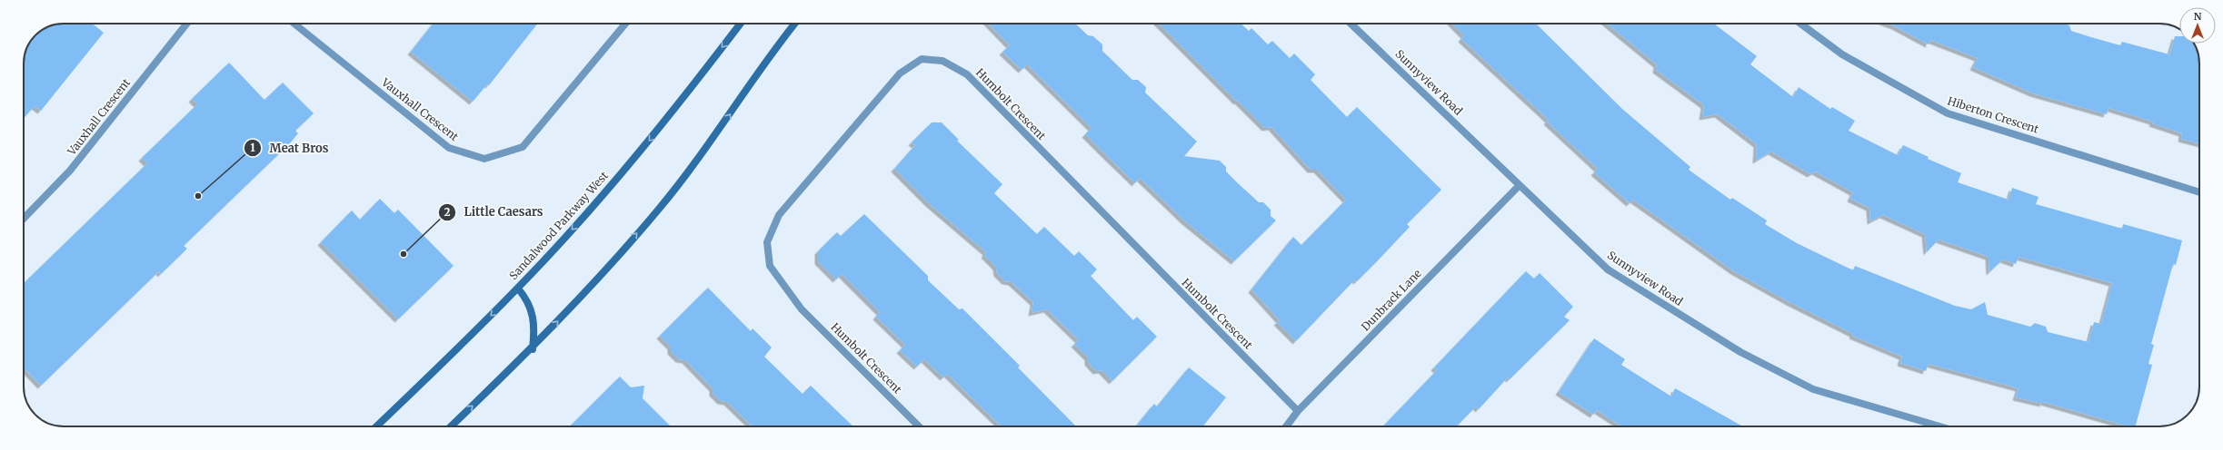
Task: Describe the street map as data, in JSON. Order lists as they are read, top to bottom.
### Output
{
  "streets": {
    "main road": ["Sandalwood Parkway West"],
    "street": [
      "Sunnyview Road",
      "Humbolt Crescent",
      "Vauxhall Crescent",
      "Hiberton Crescent",
      "Dunbrack Lane"
    ]
  },
  "crossings": [
    ["Sunnyview Road", "Dunbrack Lane"],
    ["Humbolt Crescent", "Dunbrack Lane"]
  ],
  "places": ["Meat Bros", "Little Caesars"],
  "north": "top"
}
